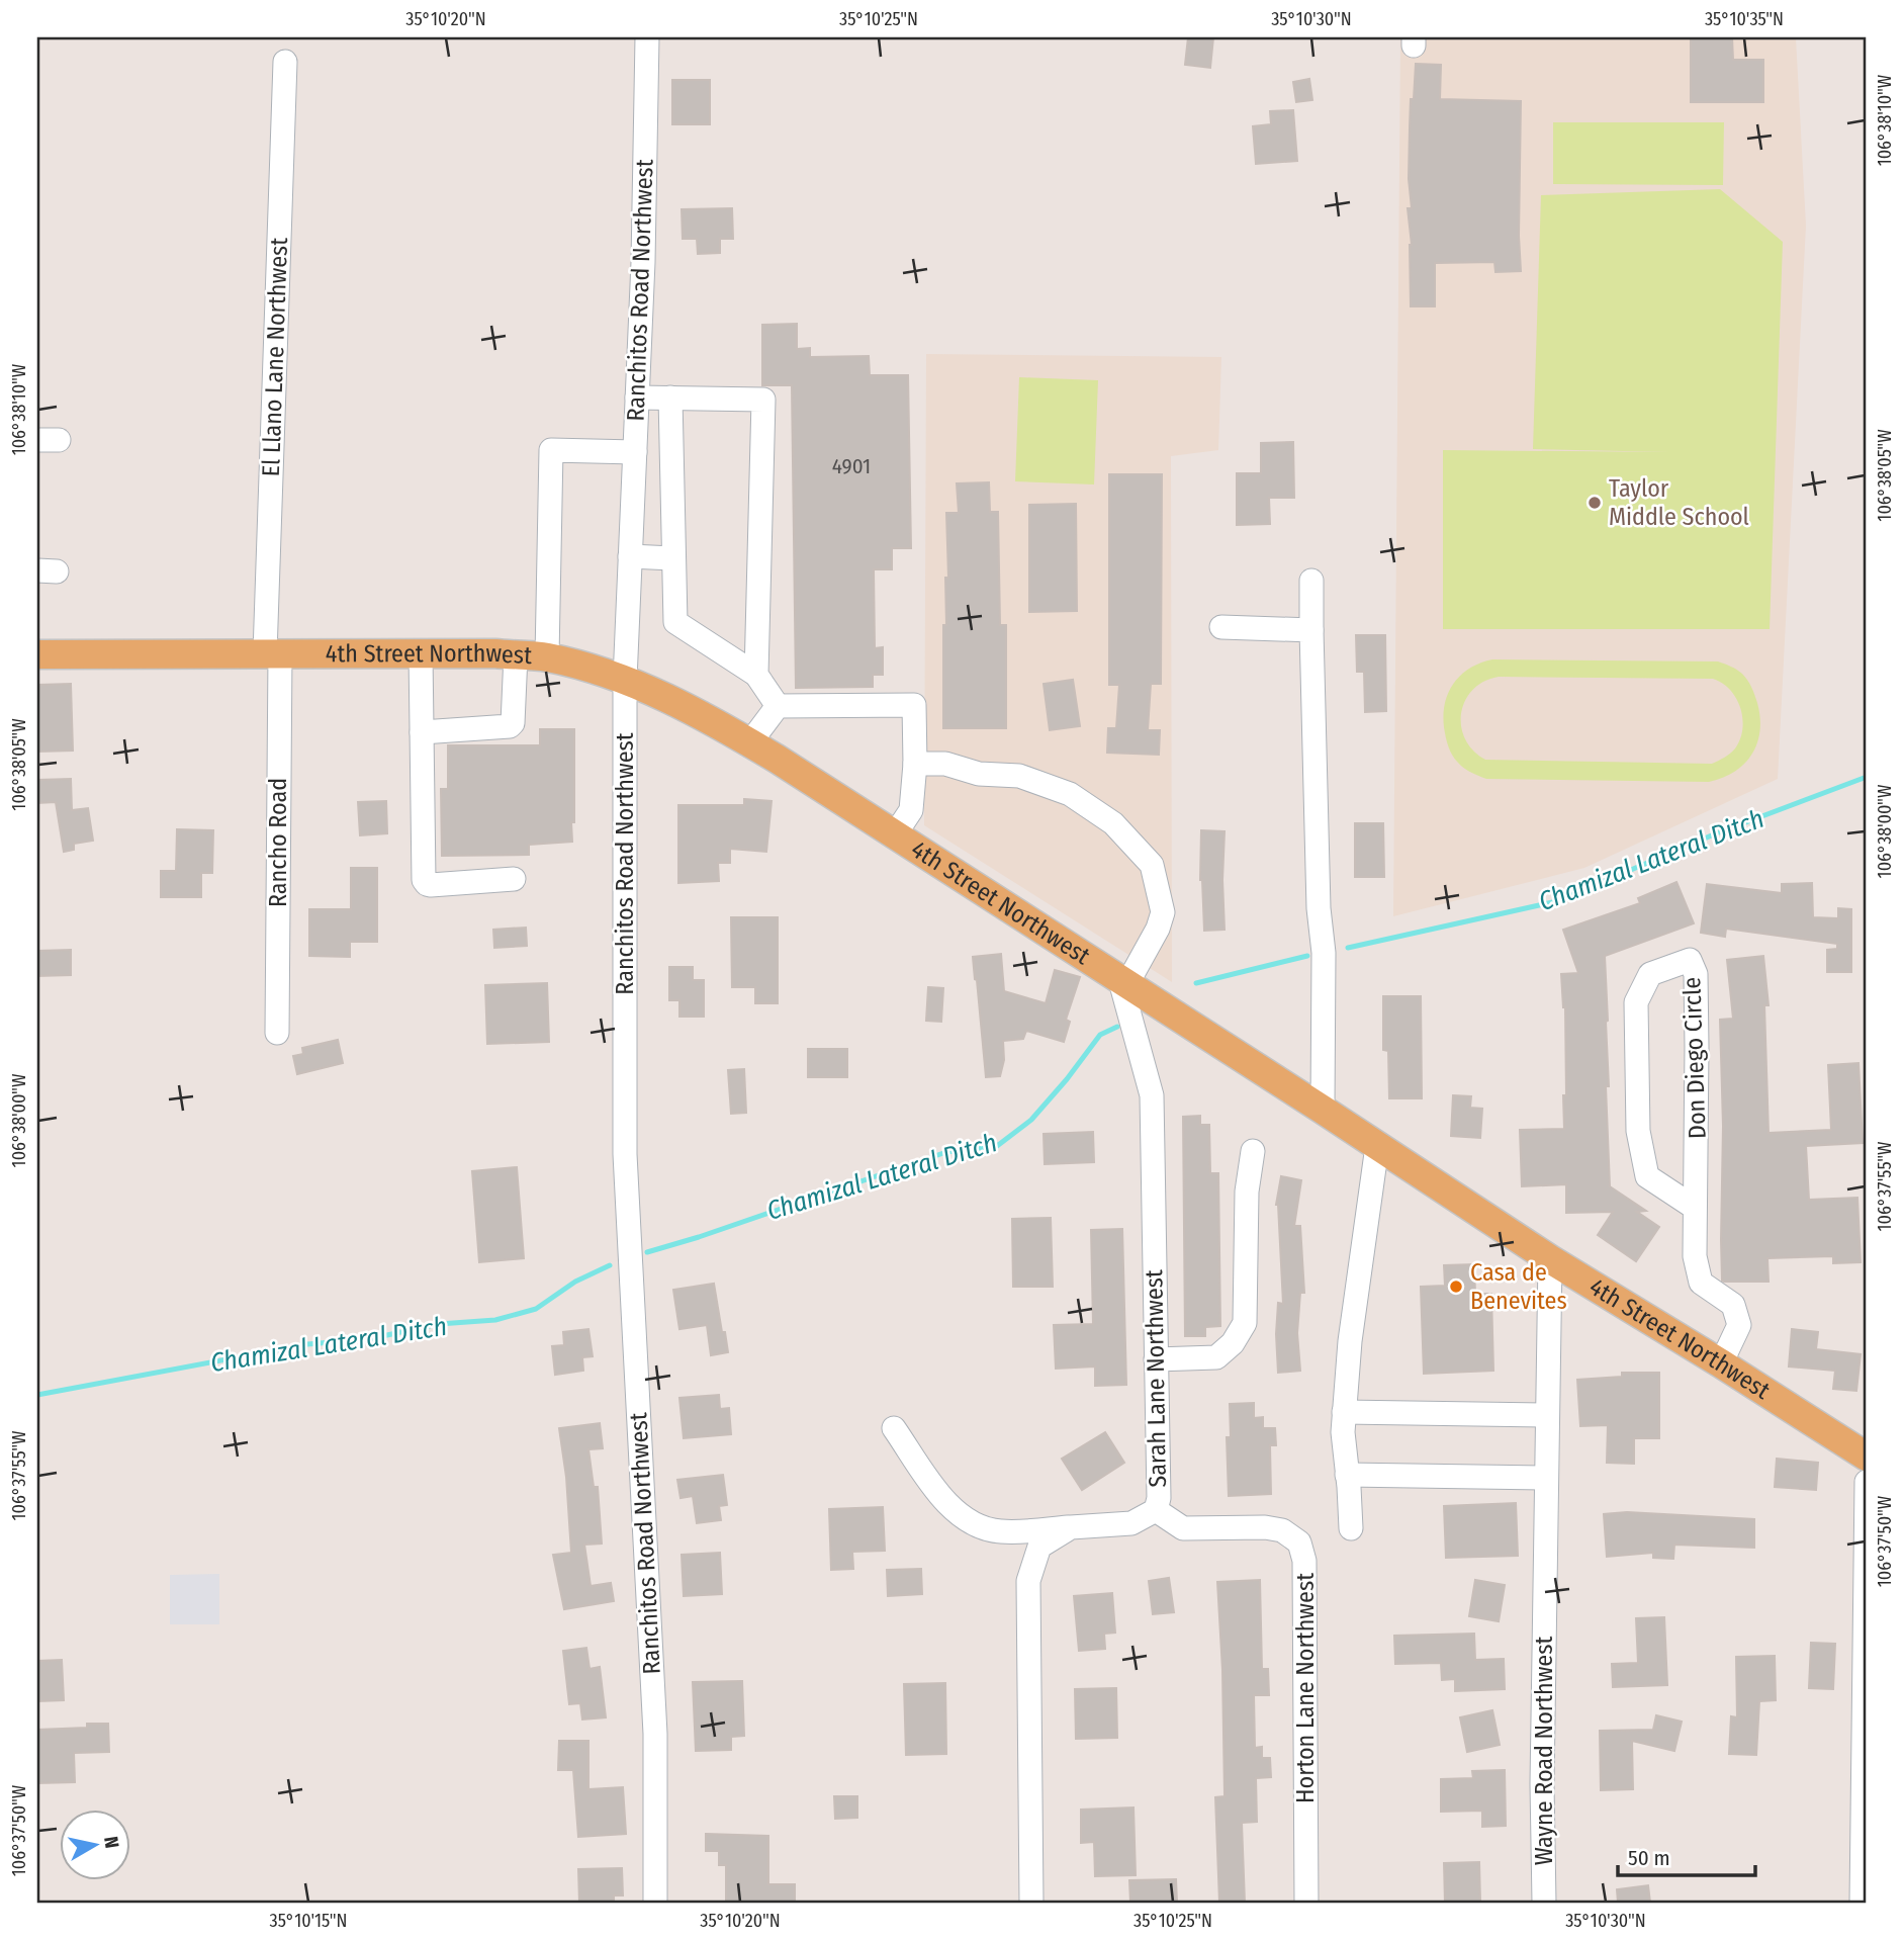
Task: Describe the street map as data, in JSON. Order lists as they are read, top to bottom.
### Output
{
  "streets": {
    "main road": ["4th Street Northwest"],
    "street": [
      "Ranchitos Road Northwest",
      "El Llano Lane Northwest",
      "Rancho Road",
      "Don Diego Circle",
      "Sarah Lane Northwest",
      "Horton Lane Northwest",
      "Wayne Road Northwest"
    ]
  },
  "crossings": [
    ["Ranchitos Road Northwest", "4th Street Northwest"],
    ["El Llano Lane Northwest", "4th Street Northwest"],
    ["El Llano Lane Northwest", "Rancho Road"],
    ["4th Street Northwest", "Rancho Road"],
    ["4th Street Northwest", "Don Diego Circle"],
    ["4th Street Northwest", "Sarah Lane Northwest"],
    ["4th Street Northwest", "Wayne Road Northwest"],
    ["Sarah Lane Northwest", "Horton Lane Northwest"]
  ],
  "water": ["Chamizal Lateral Ditch"],
  "places": ["Taylor Middle School", "Casa de Benevites"],
  "house_numbers": ["4901"],
  "scale_bar": "50 m",
  "north": "right",
  "coordinates": [
    "35°10'20\"N",
    "35°10'25\"N",
    "35°10'30\"N",
    "35°10'35\"N",
    "106°38'10\"W",
    "106°38'05\"W",
    "106°38'00\"W",
    "106°37'55\"W",
    "106°37'50\"W",
    "35°10'15\"N"
  ]
}
